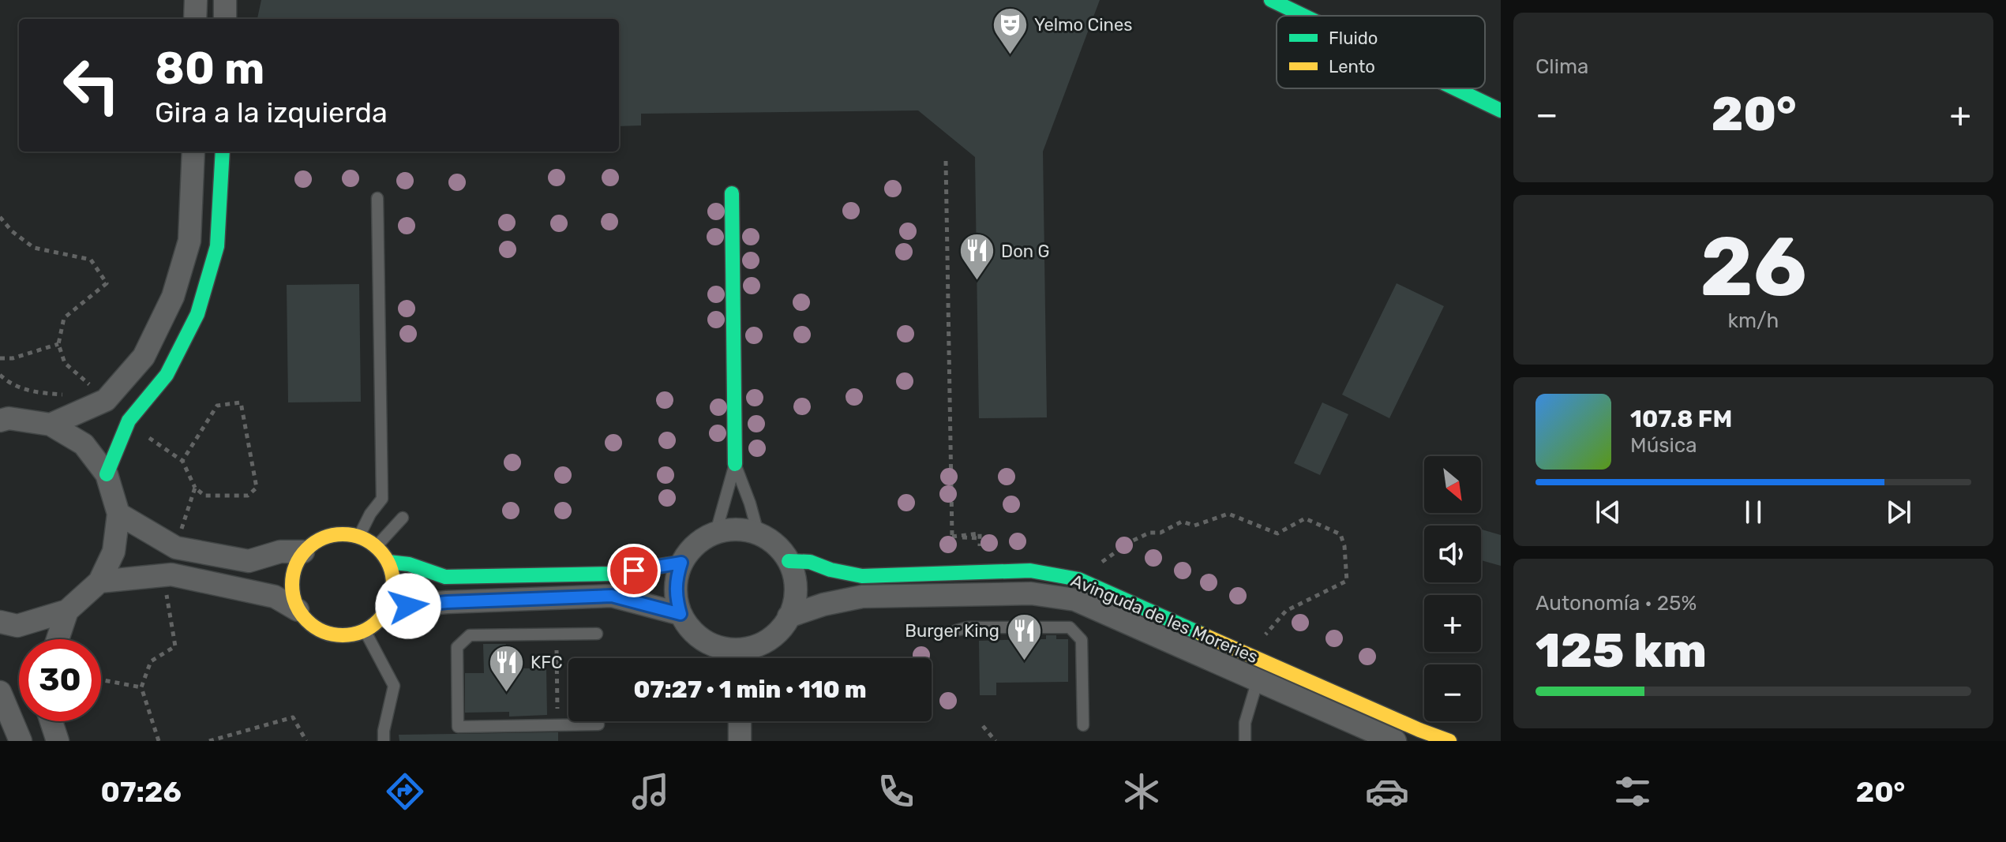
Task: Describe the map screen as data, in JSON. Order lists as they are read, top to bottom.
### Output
{
  "streets": {
    "street": ["Avinguda de les Moreries"]
  },
  "places": {
    "theatre": ["Yelmo Cines"],
    "restaurant": ["Don G", "Burger King", "KFC"]
  },
  "legend": ["Fluido", "Lento"],
  "north": "bottom right",
  "page": {
    "tile": [
      "Clima",
      ["26", "km/h"],
      ["Autonomía · 25%", "125 km"]
    ],
    "turn": ["80 m", "Gira a la izquierda"],
    "heat": ["−", "20°", "+"],
    "song": ["107.8 FM", "Música"],
    "map_buttons": ["+", "−"],
    "limit": "30",
    "trip": "07:27 · 1 min · 110 m",
    "tabs": ["07:26", "20°"]
  }
}
